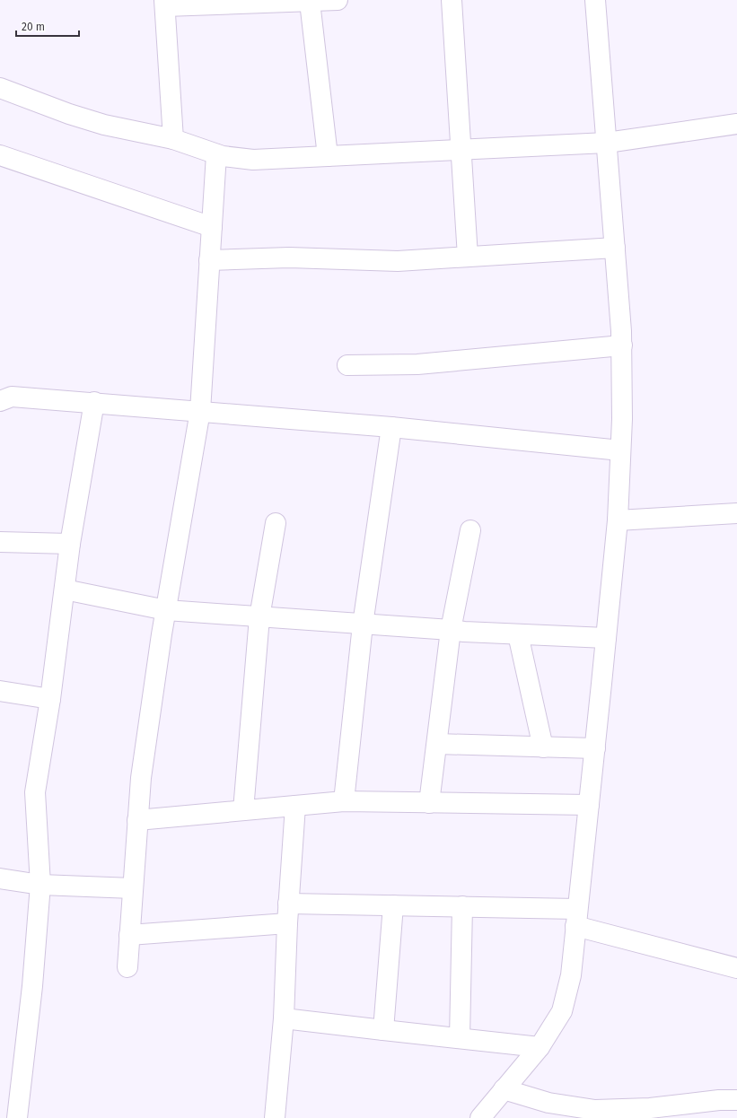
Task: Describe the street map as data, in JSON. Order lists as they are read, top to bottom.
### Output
{
  "scale_bar": "20 m"
}
